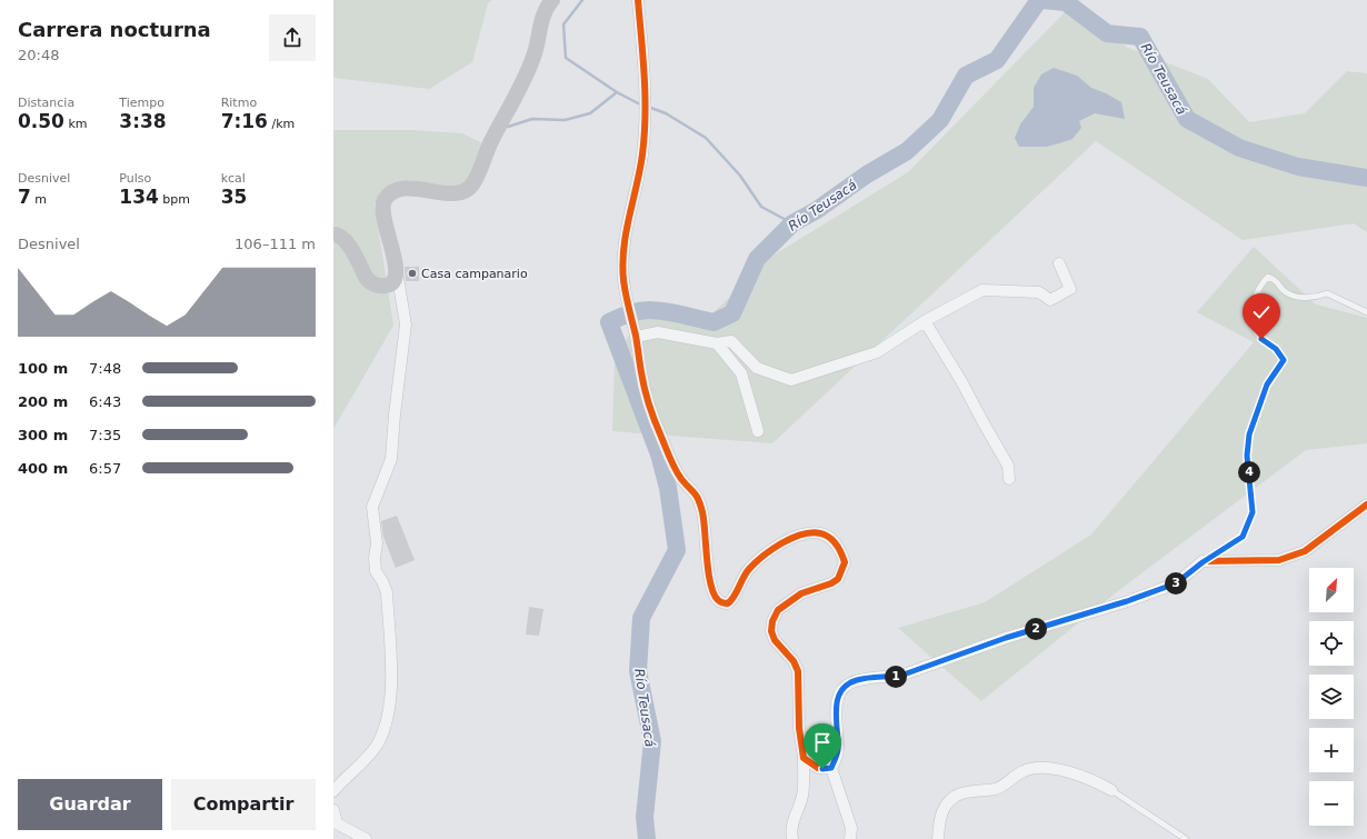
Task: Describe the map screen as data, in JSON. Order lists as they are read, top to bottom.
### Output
{
  "water": ["Río Teusacá"],
  "places": ["Casa campanario"],
  "north": "top right",
  "page": {
    "heading": ["Carrera nocturna", "20:48"],
    "stats": [
      ["Distancia", "0.50 km"],
      ["Tiempo", "3:38"],
      ["Ritmo", "7:16 /km"],
      ["Desnivel", "7 m"],
      ["Pulso", "134 bpm"],
      ["kcal", "35"]
    ],
    "chart": ["Desnivel", "106–111 m"],
    "list": [
      {
        "name": "100 m",
        "note": "7:48"
      },
      {
        "name": "200 m",
        "note": "6:43"
      },
      {
        "name": "300 m",
        "note": "7:35"
      },
      {
        "name": "400 m",
        "note": "6:57"
      }
    ],
    "pins": [
      "4",
      "3",
      "2",
      "1"
    ],
    "map_buttons": ["+", "−"],
    "buttons": ["Guardar", "Compartir"]
  }
}
